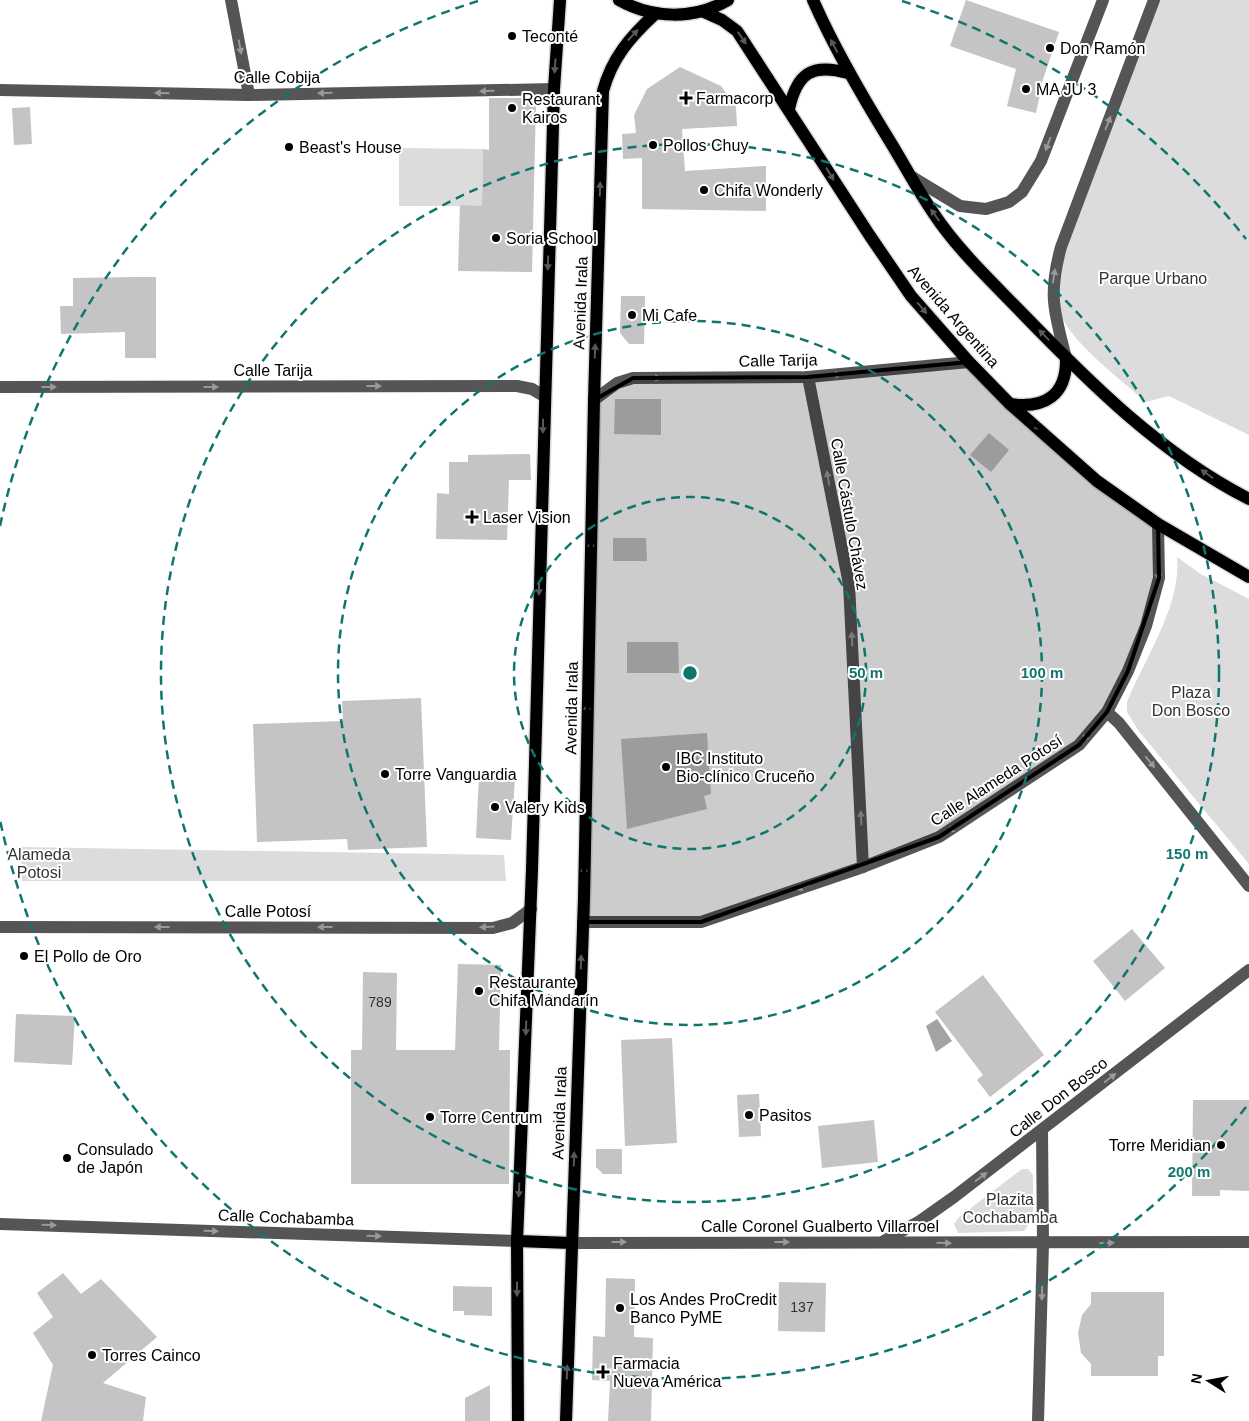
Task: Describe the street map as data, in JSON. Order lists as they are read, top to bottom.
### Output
{
  "streets": {
    "main road": ["Avenida Irala", "Avenida Argentina", "Calle Cochabamba"],
    "street": [
      "Calle Cobija",
      "Calle Tarija",
      "Calle Cástulo Chávez",
      "Calle Alameda Potosí",
      "Calle Potosí",
      "Calle Don Bosco",
      "Calle Coronel Gualberto Villarroel"
    ]
  },
  "crossings": [
    ["Calle Cobija", "Avenida Irala"],
    ["Avenida Irala", "Calle Tarija"],
    ["Avenida Irala", "Calle Alameda Potosí"],
    ["Avenida Irala", "Calle Potosí"],
    ["Avenida Irala", "Calle Cochabamba"],
    ["Avenida Irala", "Calle Coronel Gualberto Villarroel"],
    ["Avenida Argentina", "Calle Tarija"],
    ["Avenida Argentina", "Calle Alameda Potosí"],
    ["Calle Tarija", "Calle Cástulo Chávez"],
    ["Calle Cástulo Chávez", "Calle Alameda Potosí"],
    ["Calle Don Bosco", "Calle Coronel Gualberto Villarroel"],
    ["Calle Cochabamba", "Calle Coronel Gualberto Villarroel"]
  ],
  "one_way": [
    "Calle Cobija",
    "Calle Tarija",
    "Calle Cástulo Chávez",
    "Calle Alameda Potosí",
    "Calle Potosí",
    "Calle Don Bosco",
    "Calle Cochabamba",
    "Calle Coronel Gualberto Villarroel"
  ],
  "parks": [
    "Parque Urbano",
    "Plaza Don Bosco",
    "Alameda Potosi",
    "Plazita Cochabamba"
  ],
  "places": {
    "other": [
      "Teconté",
      "Don Ramón",
      "MA JU 3",
      "Restaurant Kairos",
      "Pollos Chuy",
      "Beast's House",
      "Chifa Wonderly",
      "Soria School",
      "Mi Cafe",
      "IBC Instituto Bio-clínico Cruceño",
      "Torre Vanguardia",
      "Valery Kids",
      "El Pollo de Oro",
      "Restaurante Chifa Mandarín",
      "Pasitos",
      "Torre Centrum",
      "Torre Meridian",
      "Consulado de Japón",
      "Los Andes ProCredit Banco PyME",
      "Torres Cainco"
    ],
    "health": ["Farmacorp", "Laser Vision", "Farmacia Nueva América"]
  },
  "house_numbers": ["789", "137"],
  "north": "left",
  "rings": [
    "50 m",
    "100 m",
    "150 m",
    "200 m"
  ]
}
